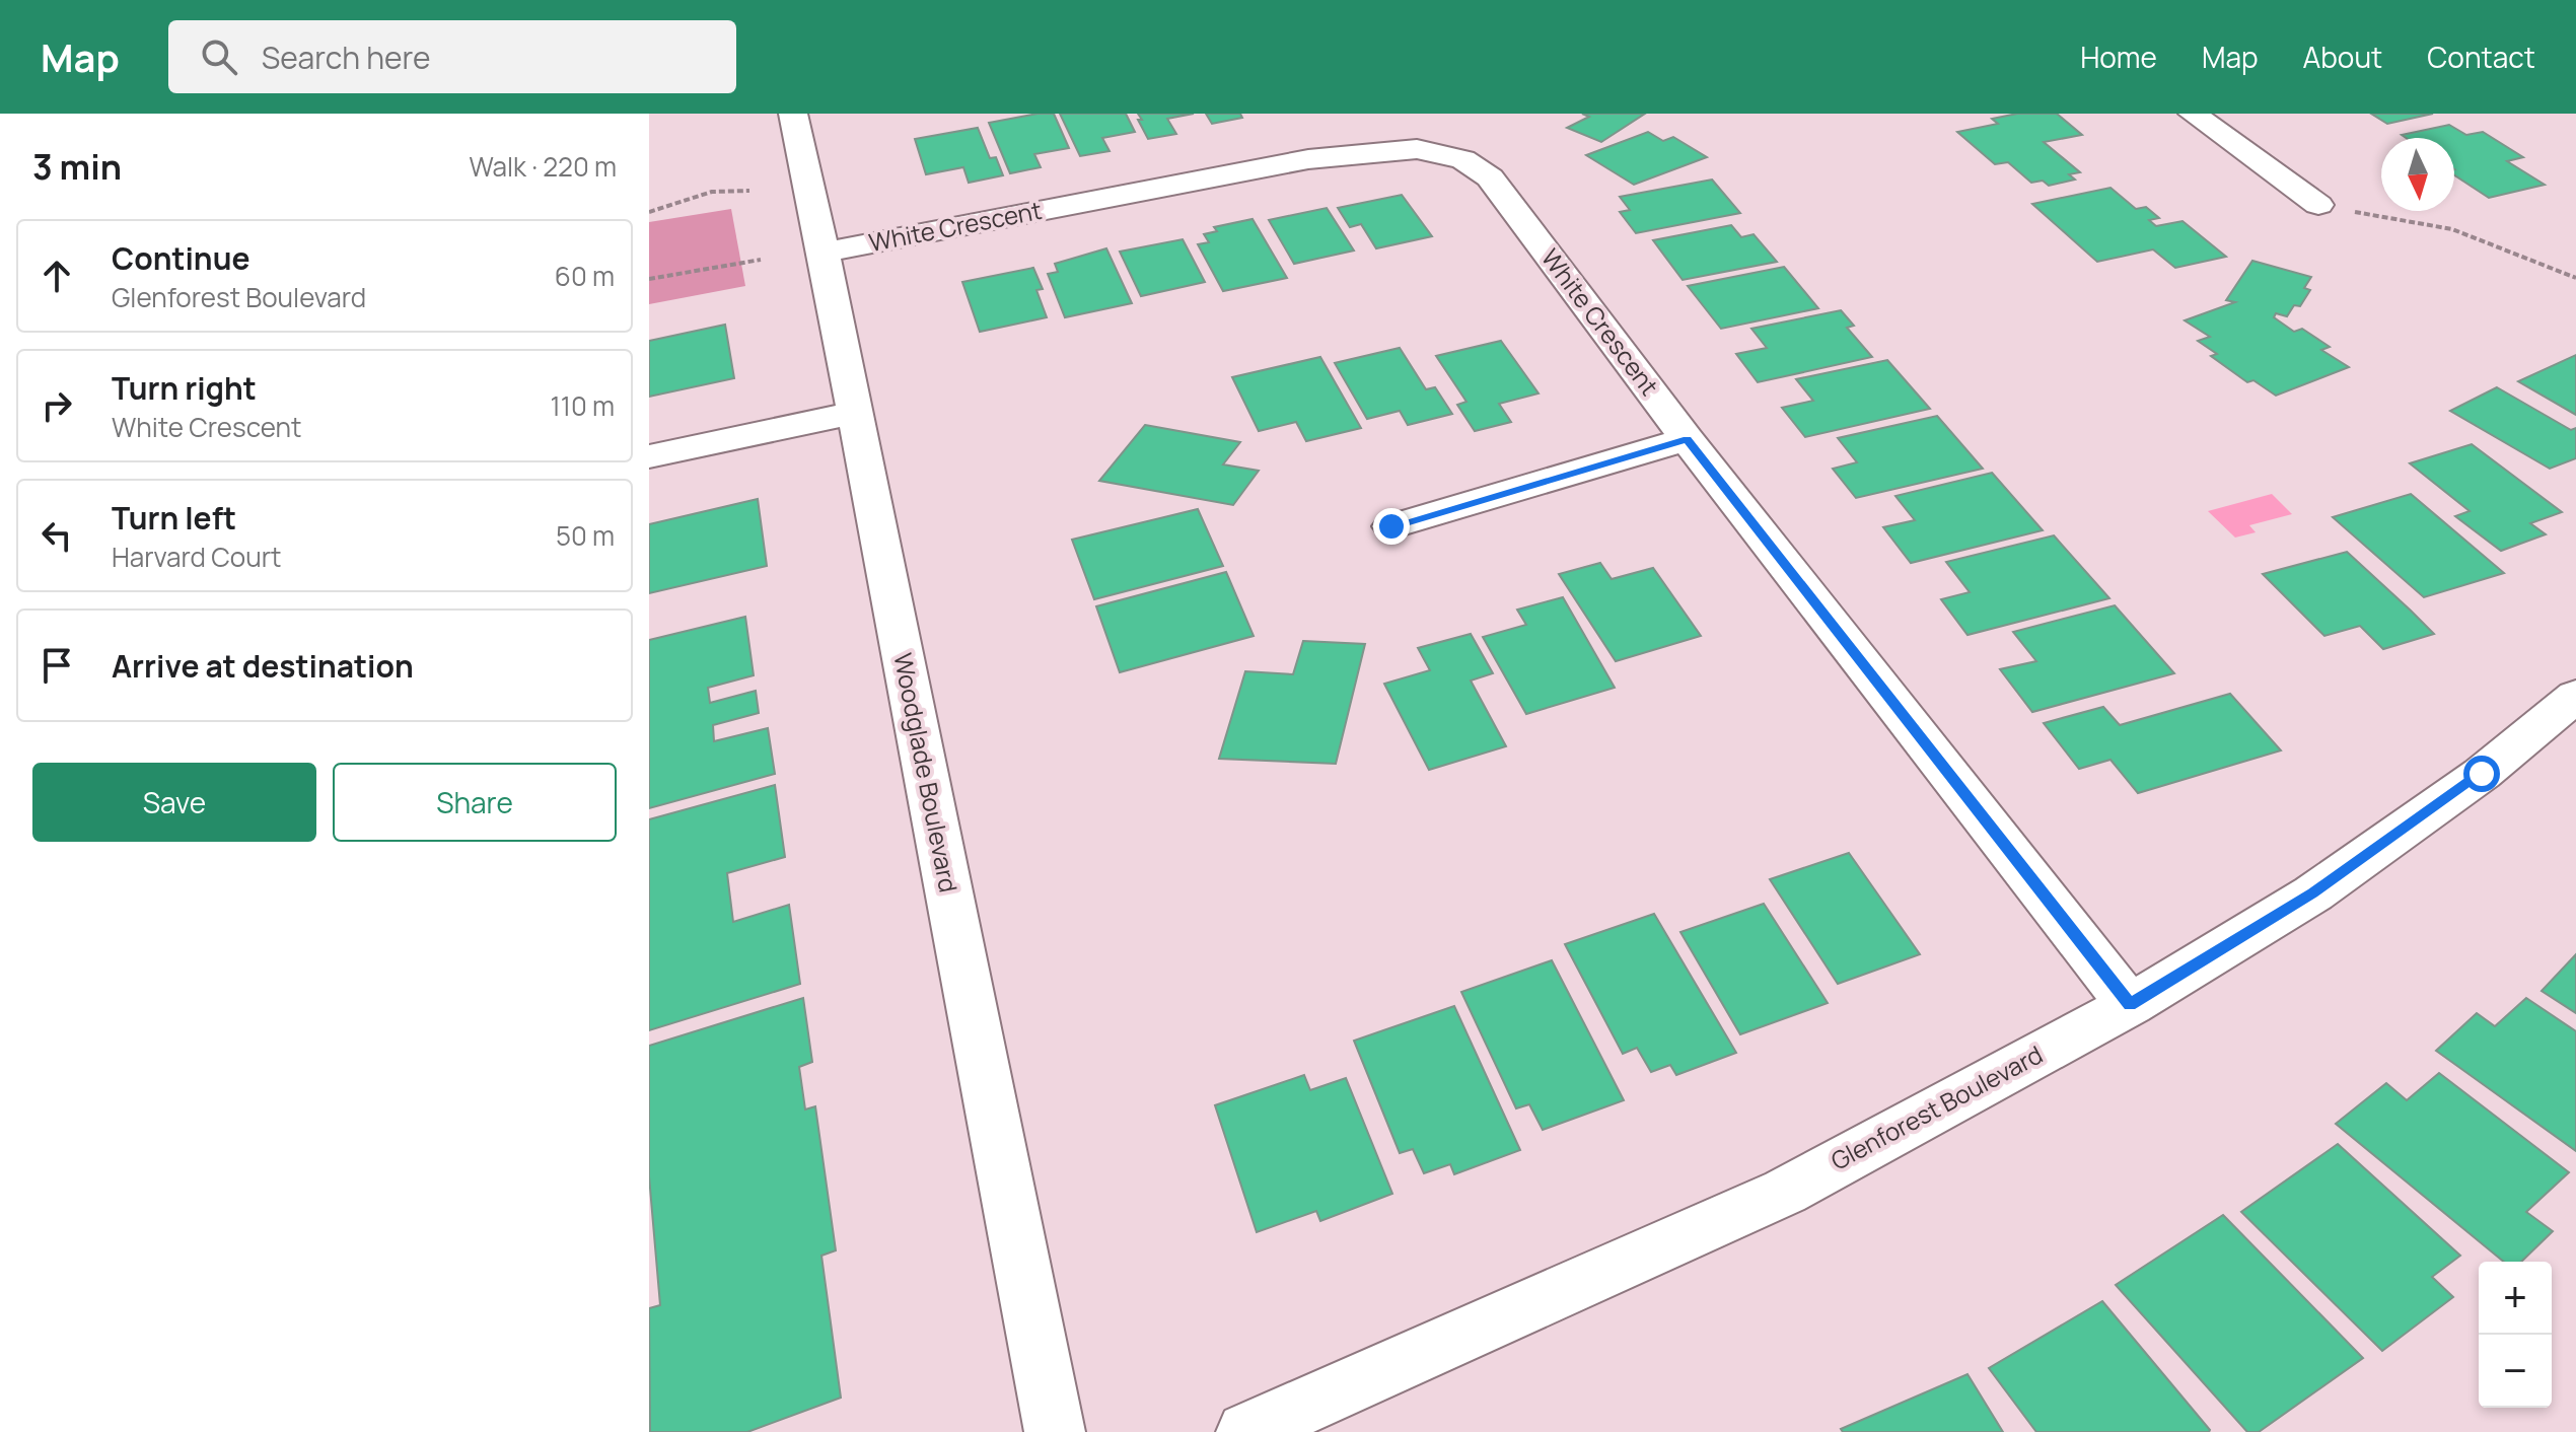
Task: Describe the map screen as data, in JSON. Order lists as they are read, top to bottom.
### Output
{
  "streets": {
    "street": ["White Crescent", "Woodglade Boulevard", "Glenforest Boulevard"]
  },
  "crossings": [
    ["White Crescent", "Woodglade Boulevard"],
    ["White Crescent", "Glenforest Boulevard"]
  ],
  "north": "bottom",
  "page": {
    "header": "Map",
    "search": "Search here",
    "nav": [
      "Home",
      "Map",
      "About",
      "Contact"
    ],
    "heading": ["3 min", "Walk · 220 m"],
    "list": [
      ["Continue", "Glenforest Boulevard", "60 m"],
      ["Turn right", "White Crescent", "110 m"],
      ["Turn left", "Harvard Court", "50 m"],
      "Arrive at destination"
    ],
    "buttons": ["Save", "Share"],
    "map_buttons": ["+", "−"]
  }
}
